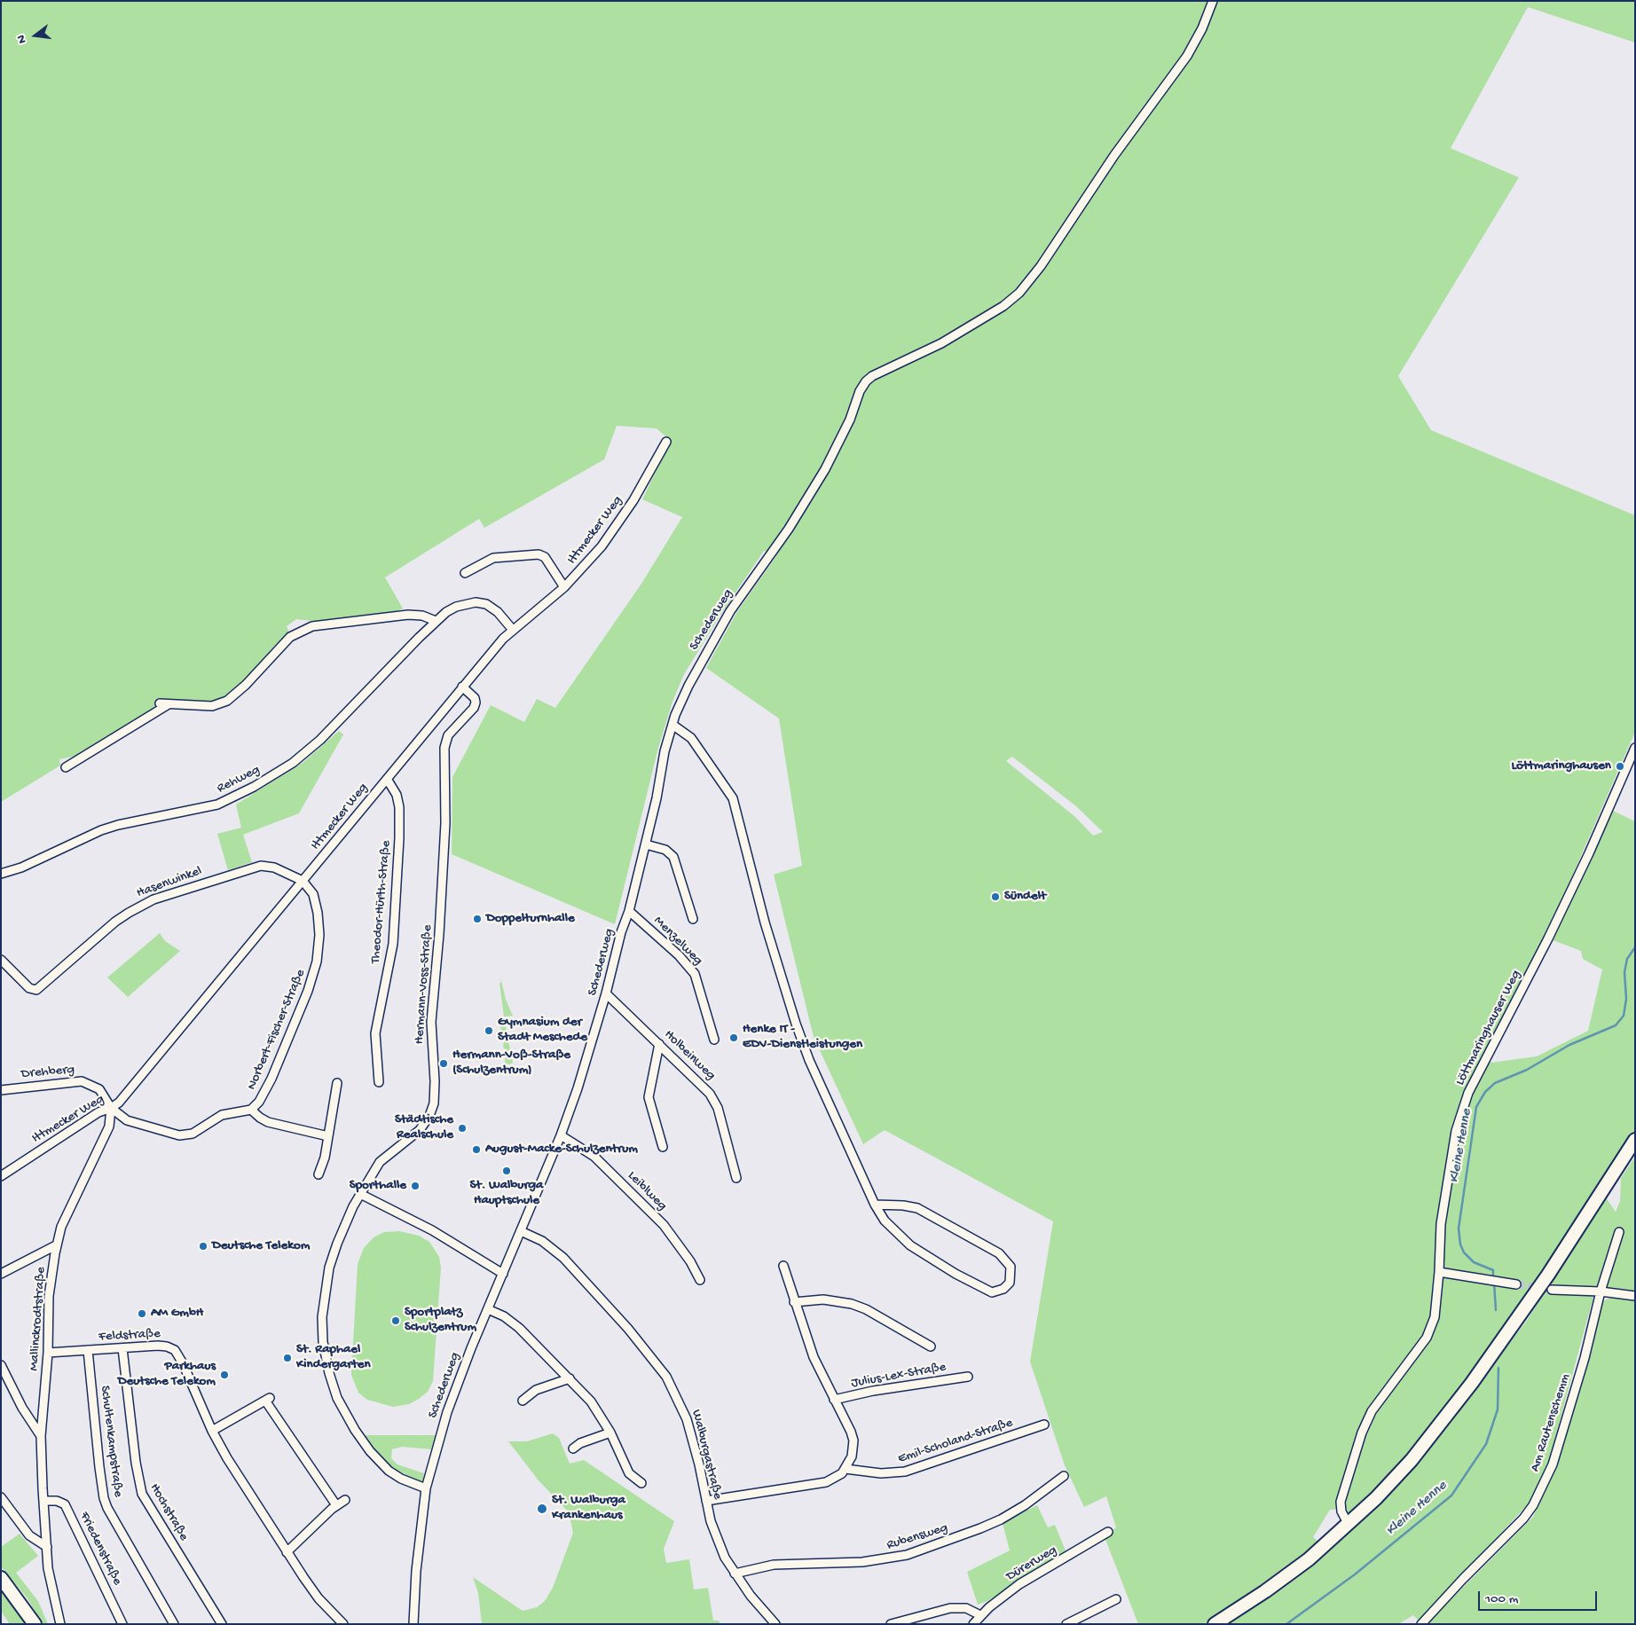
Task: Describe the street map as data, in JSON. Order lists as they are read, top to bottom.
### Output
{
  "streets": {
    "street": [
      "Ittmecker Weg",
      "Schederweg",
      "Rehweg",
      "Hasenwinkel",
      "Theodor-Hürth-Straße",
      "Menzelweg",
      "Hermann-Voss-Straße",
      "Löttmaringhauser Weg",
      "Norbert-Fischer-Straße",
      "Holbeinweg",
      "Drehberg",
      "Leiblweg",
      "Mallinckrodtstraße",
      "Feldstraße",
      "Julius-Lex-Straße",
      "Am Rautenschemm",
      "Schultenkampstraße",
      "Emil-Scholand-Straße",
      "Walburgastraße",
      "Hochstraße",
      "Rubensweg",
      "Friedenstraße",
      "Dürerweg"
    ]
  },
  "crossings": [
    ["Ittmecker Weg", "Rehweg"],
    ["Ittmecker Weg", "Hasenwinkel"],
    ["Ittmecker Weg", "Theodor-Hürth-Straße"],
    ["Ittmecker Weg", "Hermann-Voss-Straße"],
    ["Ittmecker Weg", "Norbert-Fischer-Straße"],
    ["Ittmecker Weg", "Drehberg"],
    ["Ittmecker Weg", "Mallinckrodtstraße"],
    ["Schederweg", "Menzelweg"],
    ["Schederweg", "Hermann-Voss-Straße"],
    ["Schederweg", "Holbeinweg"],
    ["Schederweg", "Leiblweg"],
    ["Schederweg", "Walburgastraße"],
    ["Hasenwinkel", "Norbert-Fischer-Straße"],
    ["Drehberg", "Mallinckrodtstraße"],
    ["Mallinckrodtstraße", "Feldstraße"],
    ["Mallinckrodtstraße", "Friedenstraße"],
    ["Feldstraße", "Schultenkampstraße"],
    ["Feldstraße", "Hochstraße"],
    ["Walburgastraße", "Rubensweg"]
  ],
  "water": ["Kleine Henne"],
  "places": [
    "Löttmaringhausen",
    "Sündelt",
    "Doppelturnhalle",
    "Gymnasium der Stadt Meschede",
    "Henke IT - EDV-Dienstleistungen",
    "Hermann-Voß-Straße (Schulzentrum)",
    "Städtische Realschule",
    "August-Macke-Schulzentrum",
    "St. Walburga Hauptschule",
    "Sporthalle",
    "Deutsche Telekom",
    "AM GmbH",
    "Sportplatz Schulzentrum",
    "St. Raphael Kindergarten",
    "Parkhaus Deutsche Telekom",
    "St. Walburga Krankenhaus"
  ],
  "scale_bar": "100 m",
  "north": "left"
}
